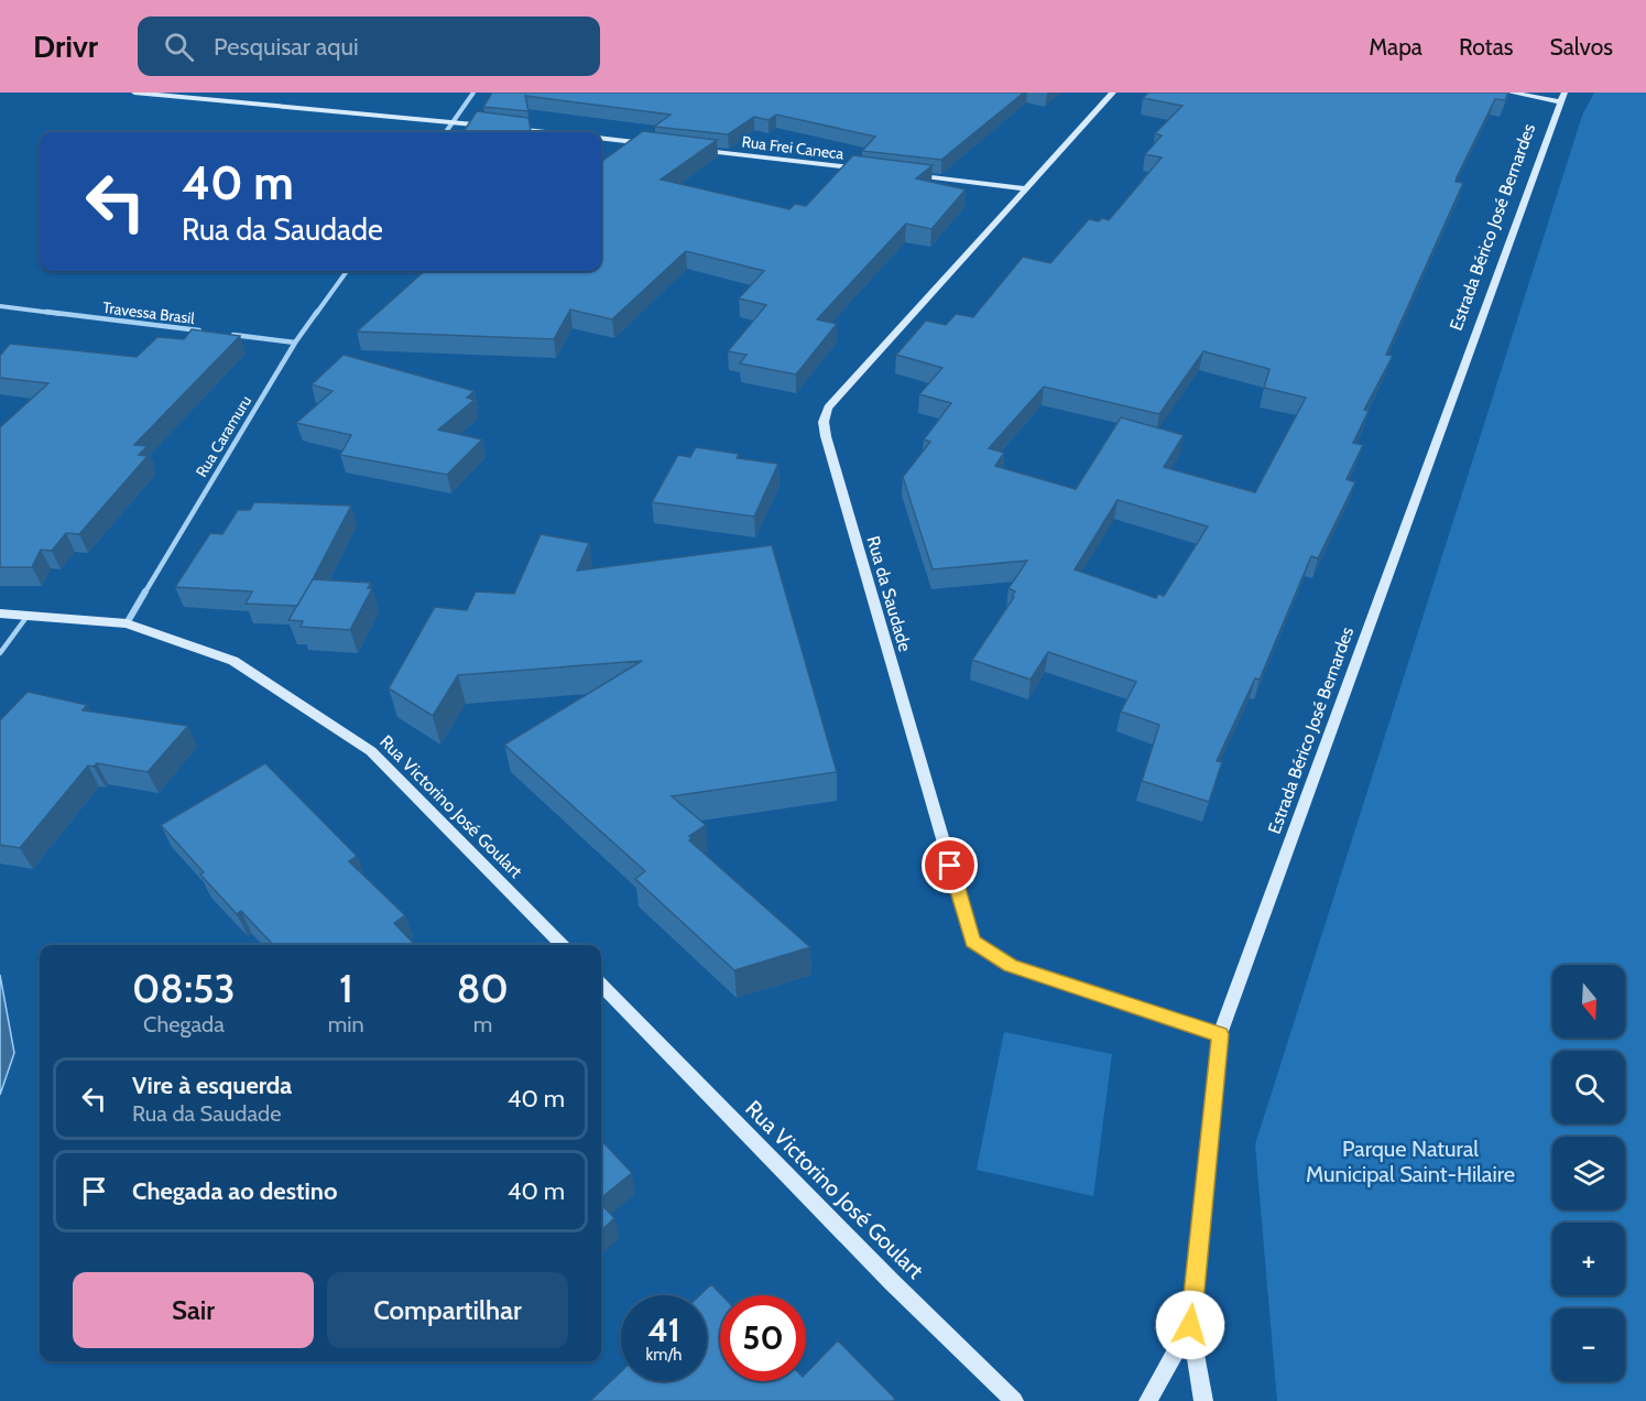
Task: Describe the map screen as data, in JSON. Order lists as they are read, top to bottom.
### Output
{
  "streets": {
    "street": [
      "Rua Frei Caneca",
      "Estrada Bérico José Bernardes",
      "Travessa Brasil",
      "Rua Caramuru",
      "Rua da Saudade",
      "Rua Victorino José Goulart"
    ]
  },
  "crossings": [
    ["Estrada Bérico José Bernardes", "Rua da Saudade"],
    ["Rua Caramuru", "Rua Victorino José Goulart"]
  ],
  "parks": ["Parque Natural Municipal Saint-Hilaire"],
  "north": "bottom",
  "page": {
    "header": "Drivr",
    "search": "Pesquisar aqui",
    "nav": ["Mapa", "Rotas", "Salvos"],
    "turn": ["40 m", "Rua da Saudade"],
    "eta": [
      "08:53",
      "Chegada",
      "1",
      "min",
      "80",
      "m"
    ],
    "map_buttons": ["+", "−"],
    "list": [
      {
        "name": "Vire à esquerda",
        "note": "Rua da Saudade",
        "value": "40 m"
      },
      {
        "name": "Chegada ao destino",
        "value": "40 m"
      }
    ],
    "buttons": ["Sair", "Compartilhar"],
    "speed": "41 km/h",
    "limit": "50"
  }
}
